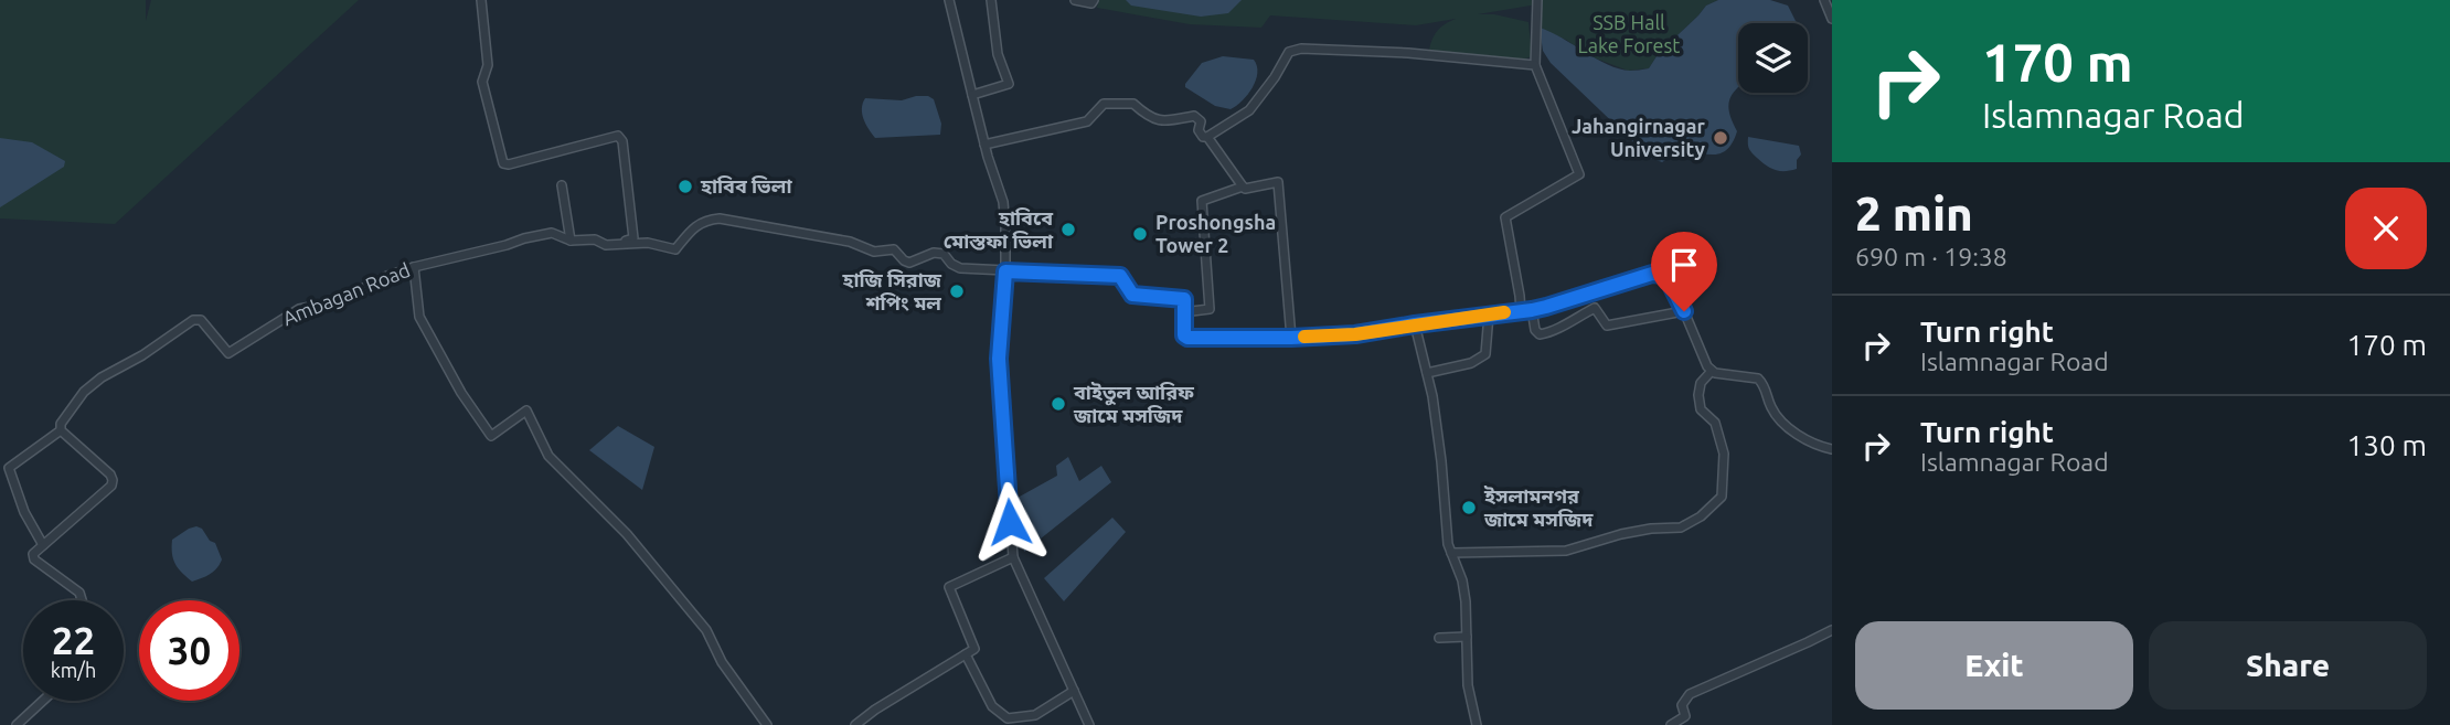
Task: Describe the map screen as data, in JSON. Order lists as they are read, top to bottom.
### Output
{
  "streets": {
    "street": ["Ambagan Road"]
  },
  "parks": ["SSB Hall Lake Forest"],
  "places": [
    "Jahangirnagar University",
    "হাবিব ভিলা",
    "হাবিবে মোস্তফা ভিলা",
    "Proshongsha Tower 2",
    "হাজি সিরাজ শপিং মল",
    "বাইতুল আরিফ জামে মসজিদ",
    "ইসলামনগর জামে মসজিদ"
  ],
  "page": {
    "turn": ["170 m", "Islamnagar Road"],
    "heading": ["2 min", "690 m · 19:38"],
    "list": [
      {
        "name": "Turn right",
        "note": "Islamnagar Road",
        "value": "170 m"
      },
      {
        "name": "Turn right",
        "note": "Islamnagar Road",
        "value": "130 m"
      }
    ],
    "speed": "22 km/h",
    "limit": "30",
    "buttons": ["Exit", "Share"]
  }
}
